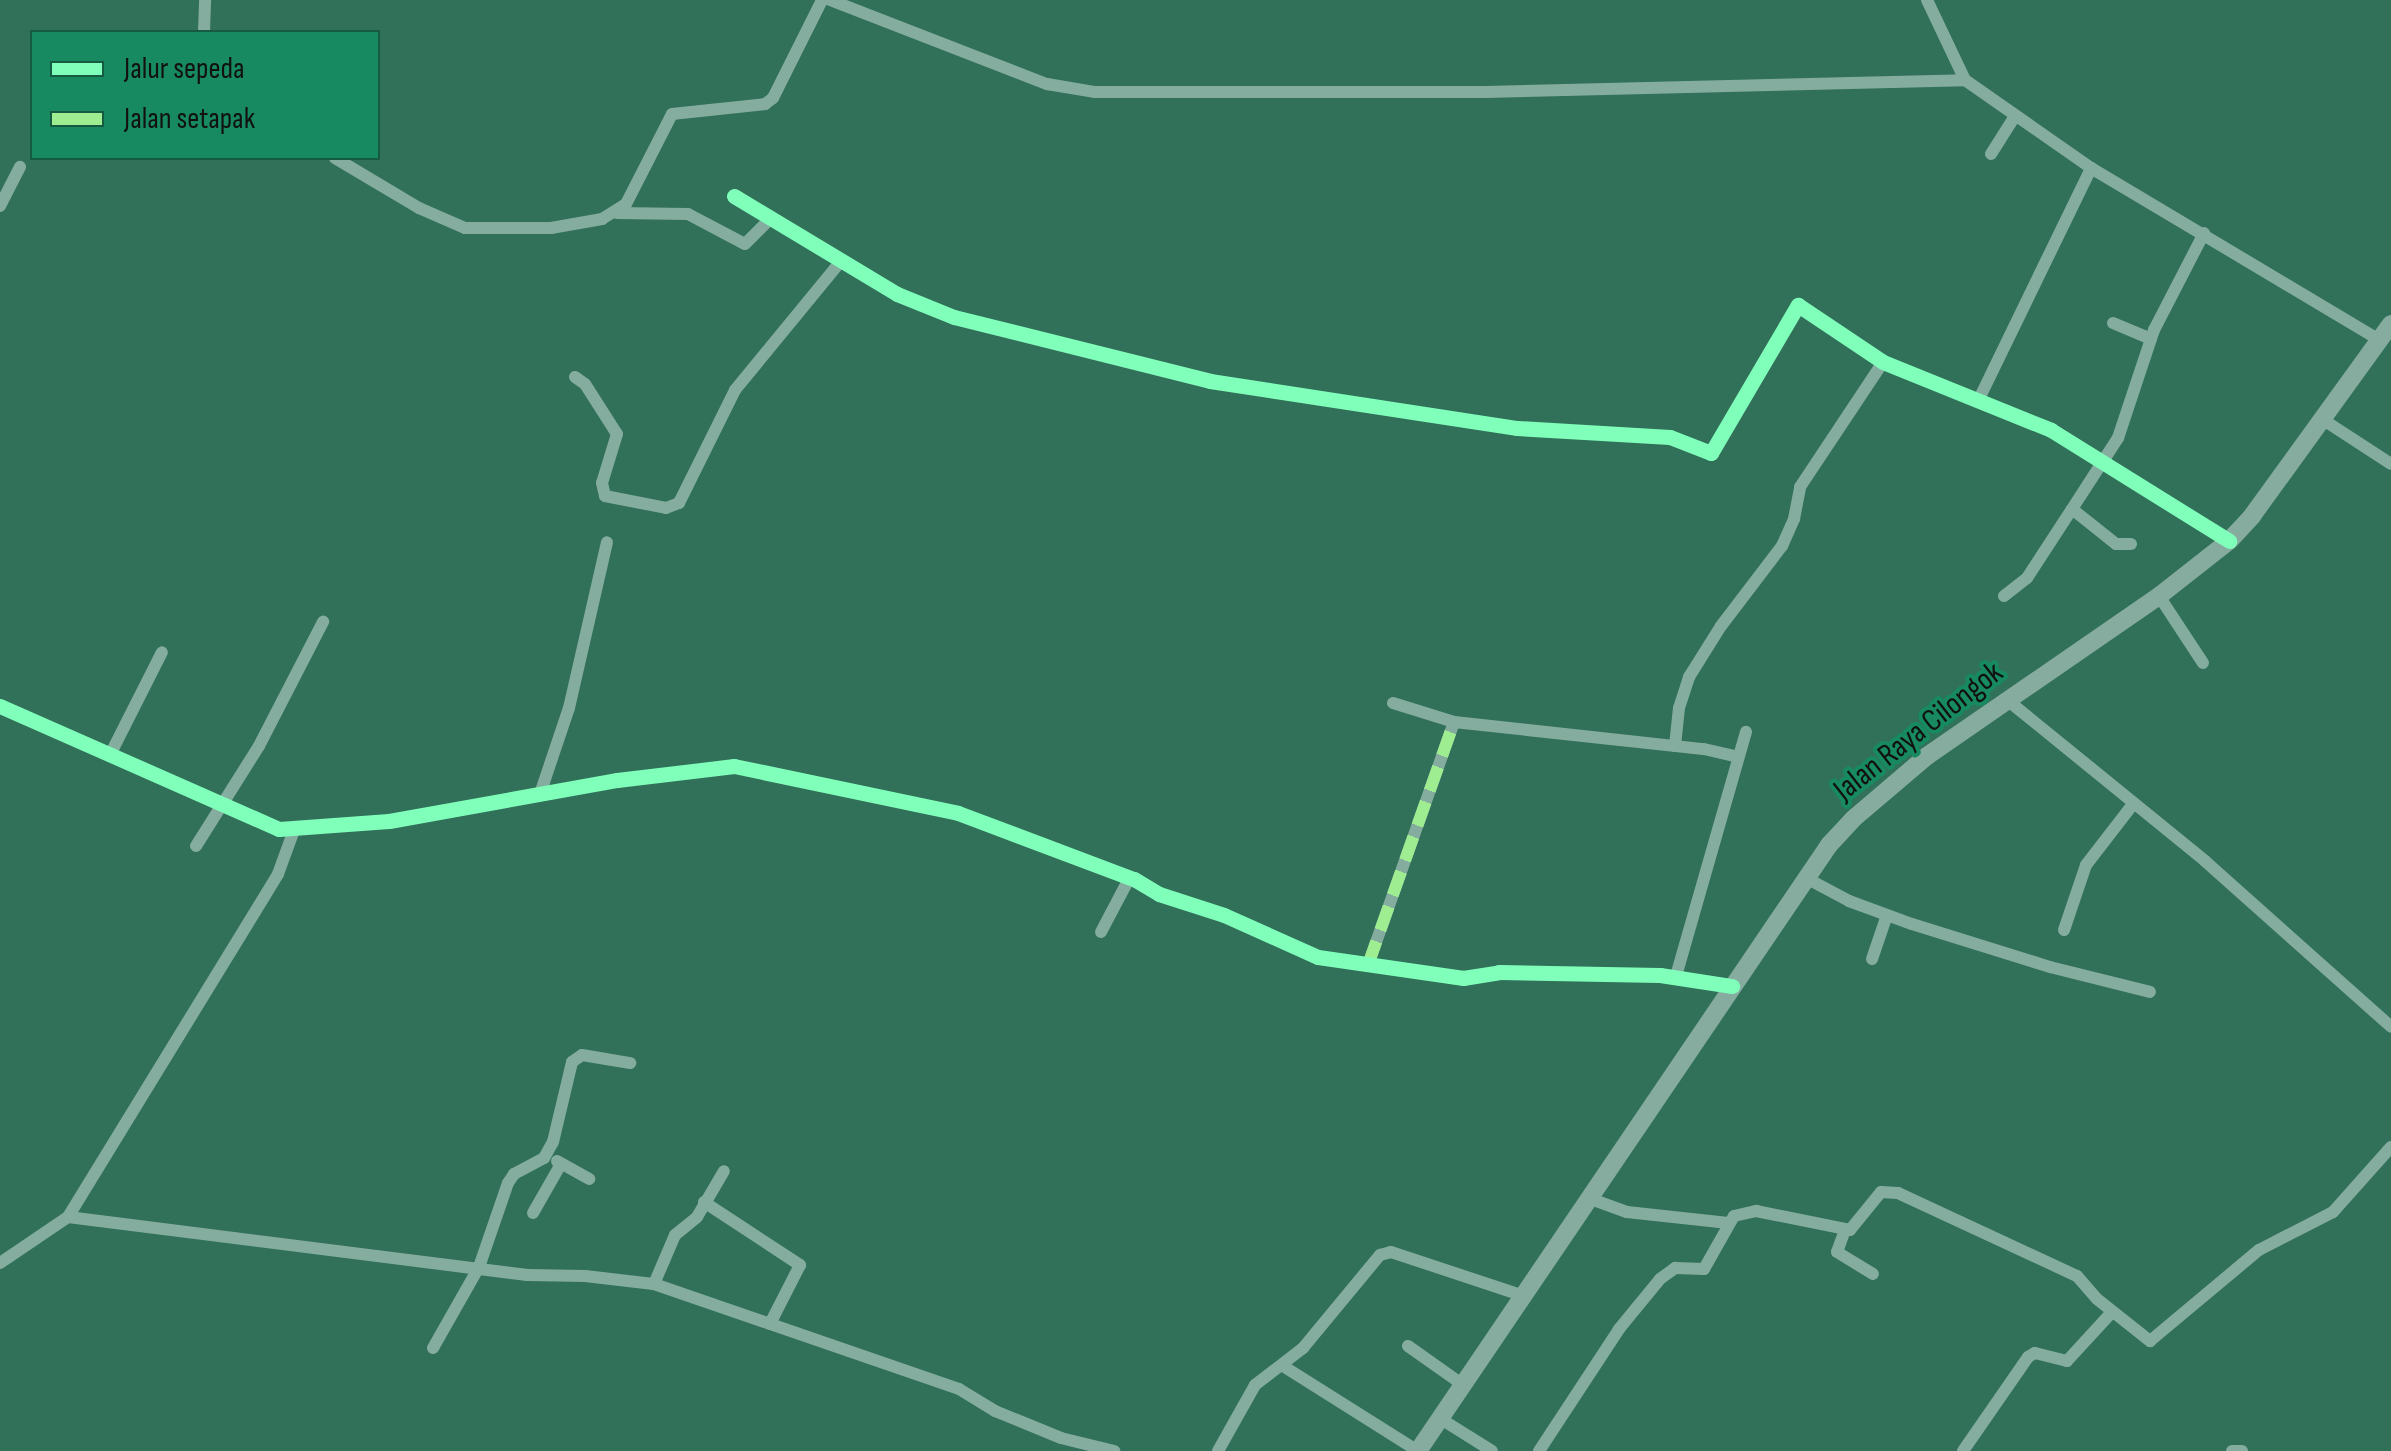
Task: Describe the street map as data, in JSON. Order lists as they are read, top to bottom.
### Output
{
  "streets": {
    "highway": ["Jalan Raya Cilongok"]
  },
  "legend": ["Jalur sepeda", "Jalan setapak"]
}
